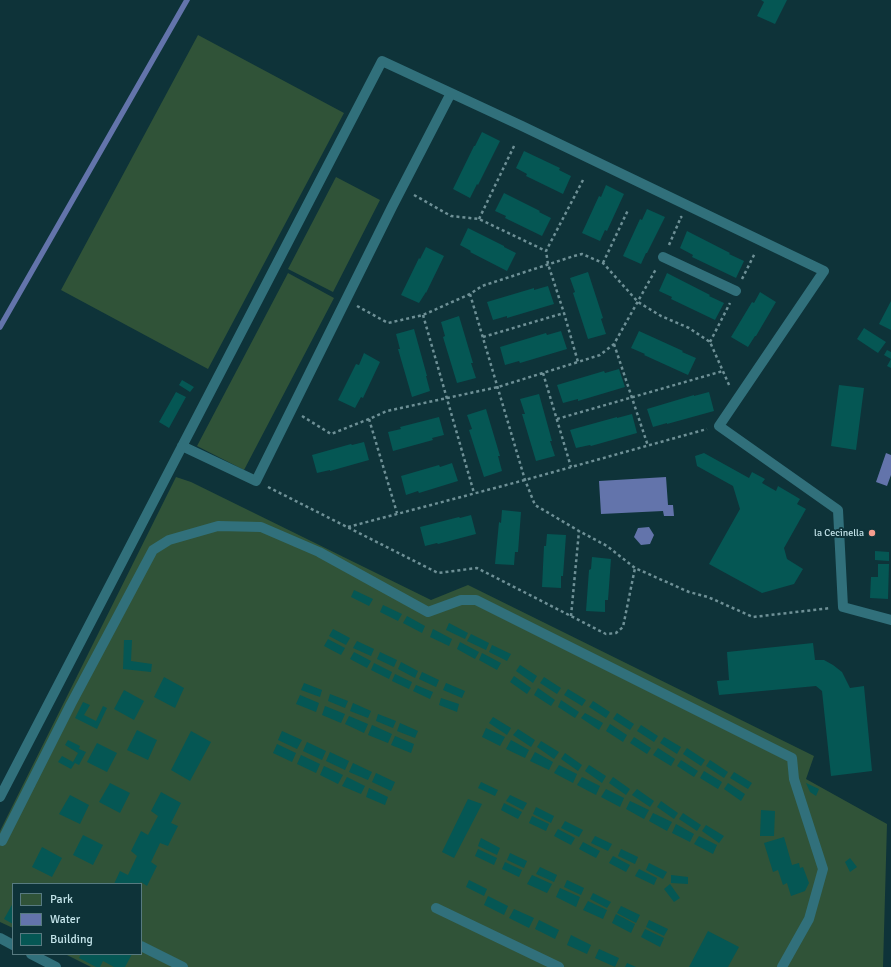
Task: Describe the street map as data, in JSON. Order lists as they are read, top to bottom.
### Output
{
  "places": ["la Cecinella"],
  "legend": ["Park", "Water", "Building"]
}
